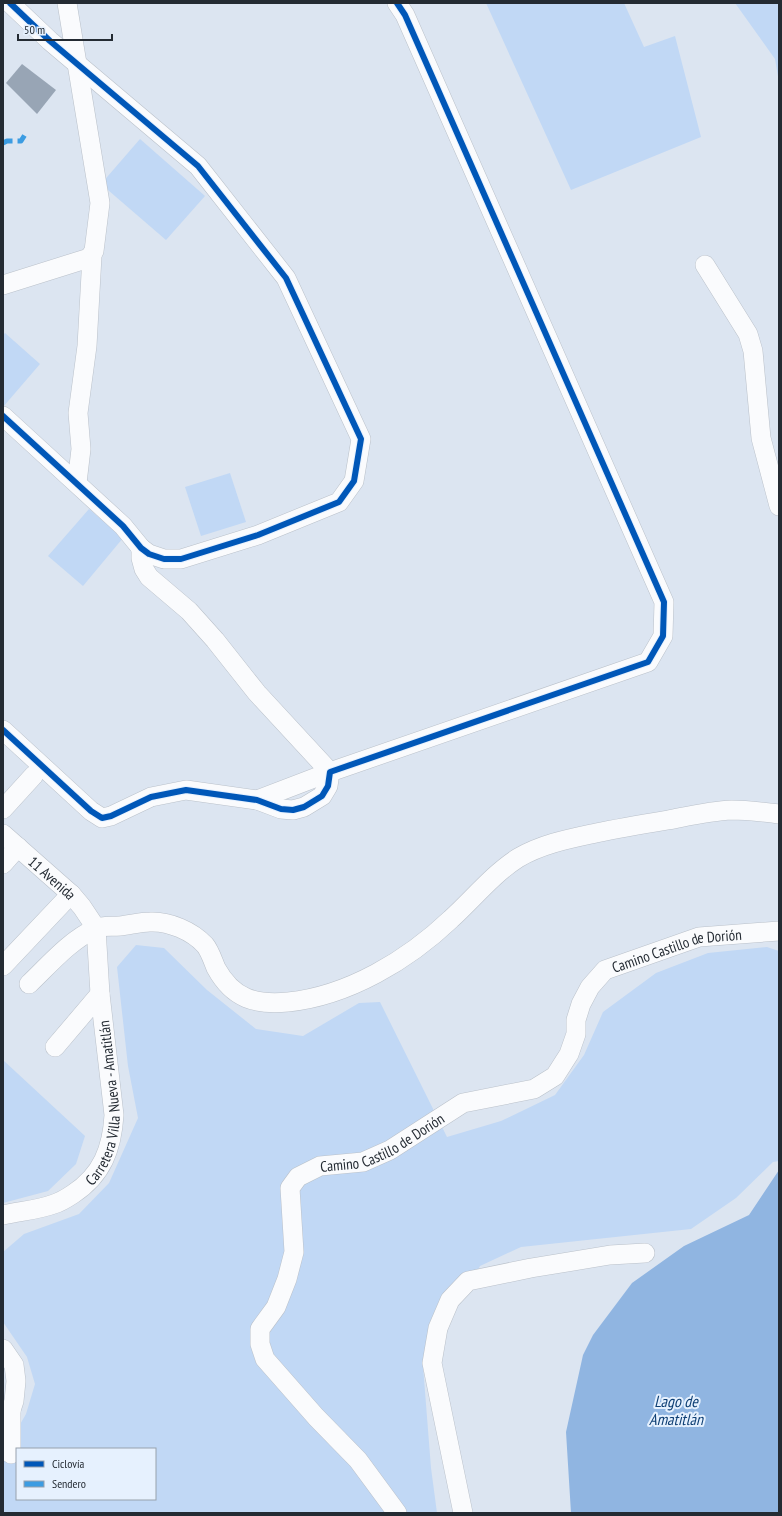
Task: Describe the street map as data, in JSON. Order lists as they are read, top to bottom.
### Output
{
  "streets": {
    "street": ["11 Avenida", "Camino Castillo de Dorión", "Carretera Villa Nueva - Amatitlán"]
  },
  "crossings": [
    ["11 Avenida", "Carretera Villa Nueva - Amatitlán"]
  ],
  "water": ["Lago de Amatitlán"],
  "legend": ["Ciclovía", "Sendero"],
  "scale_bar": "50 m"
}
